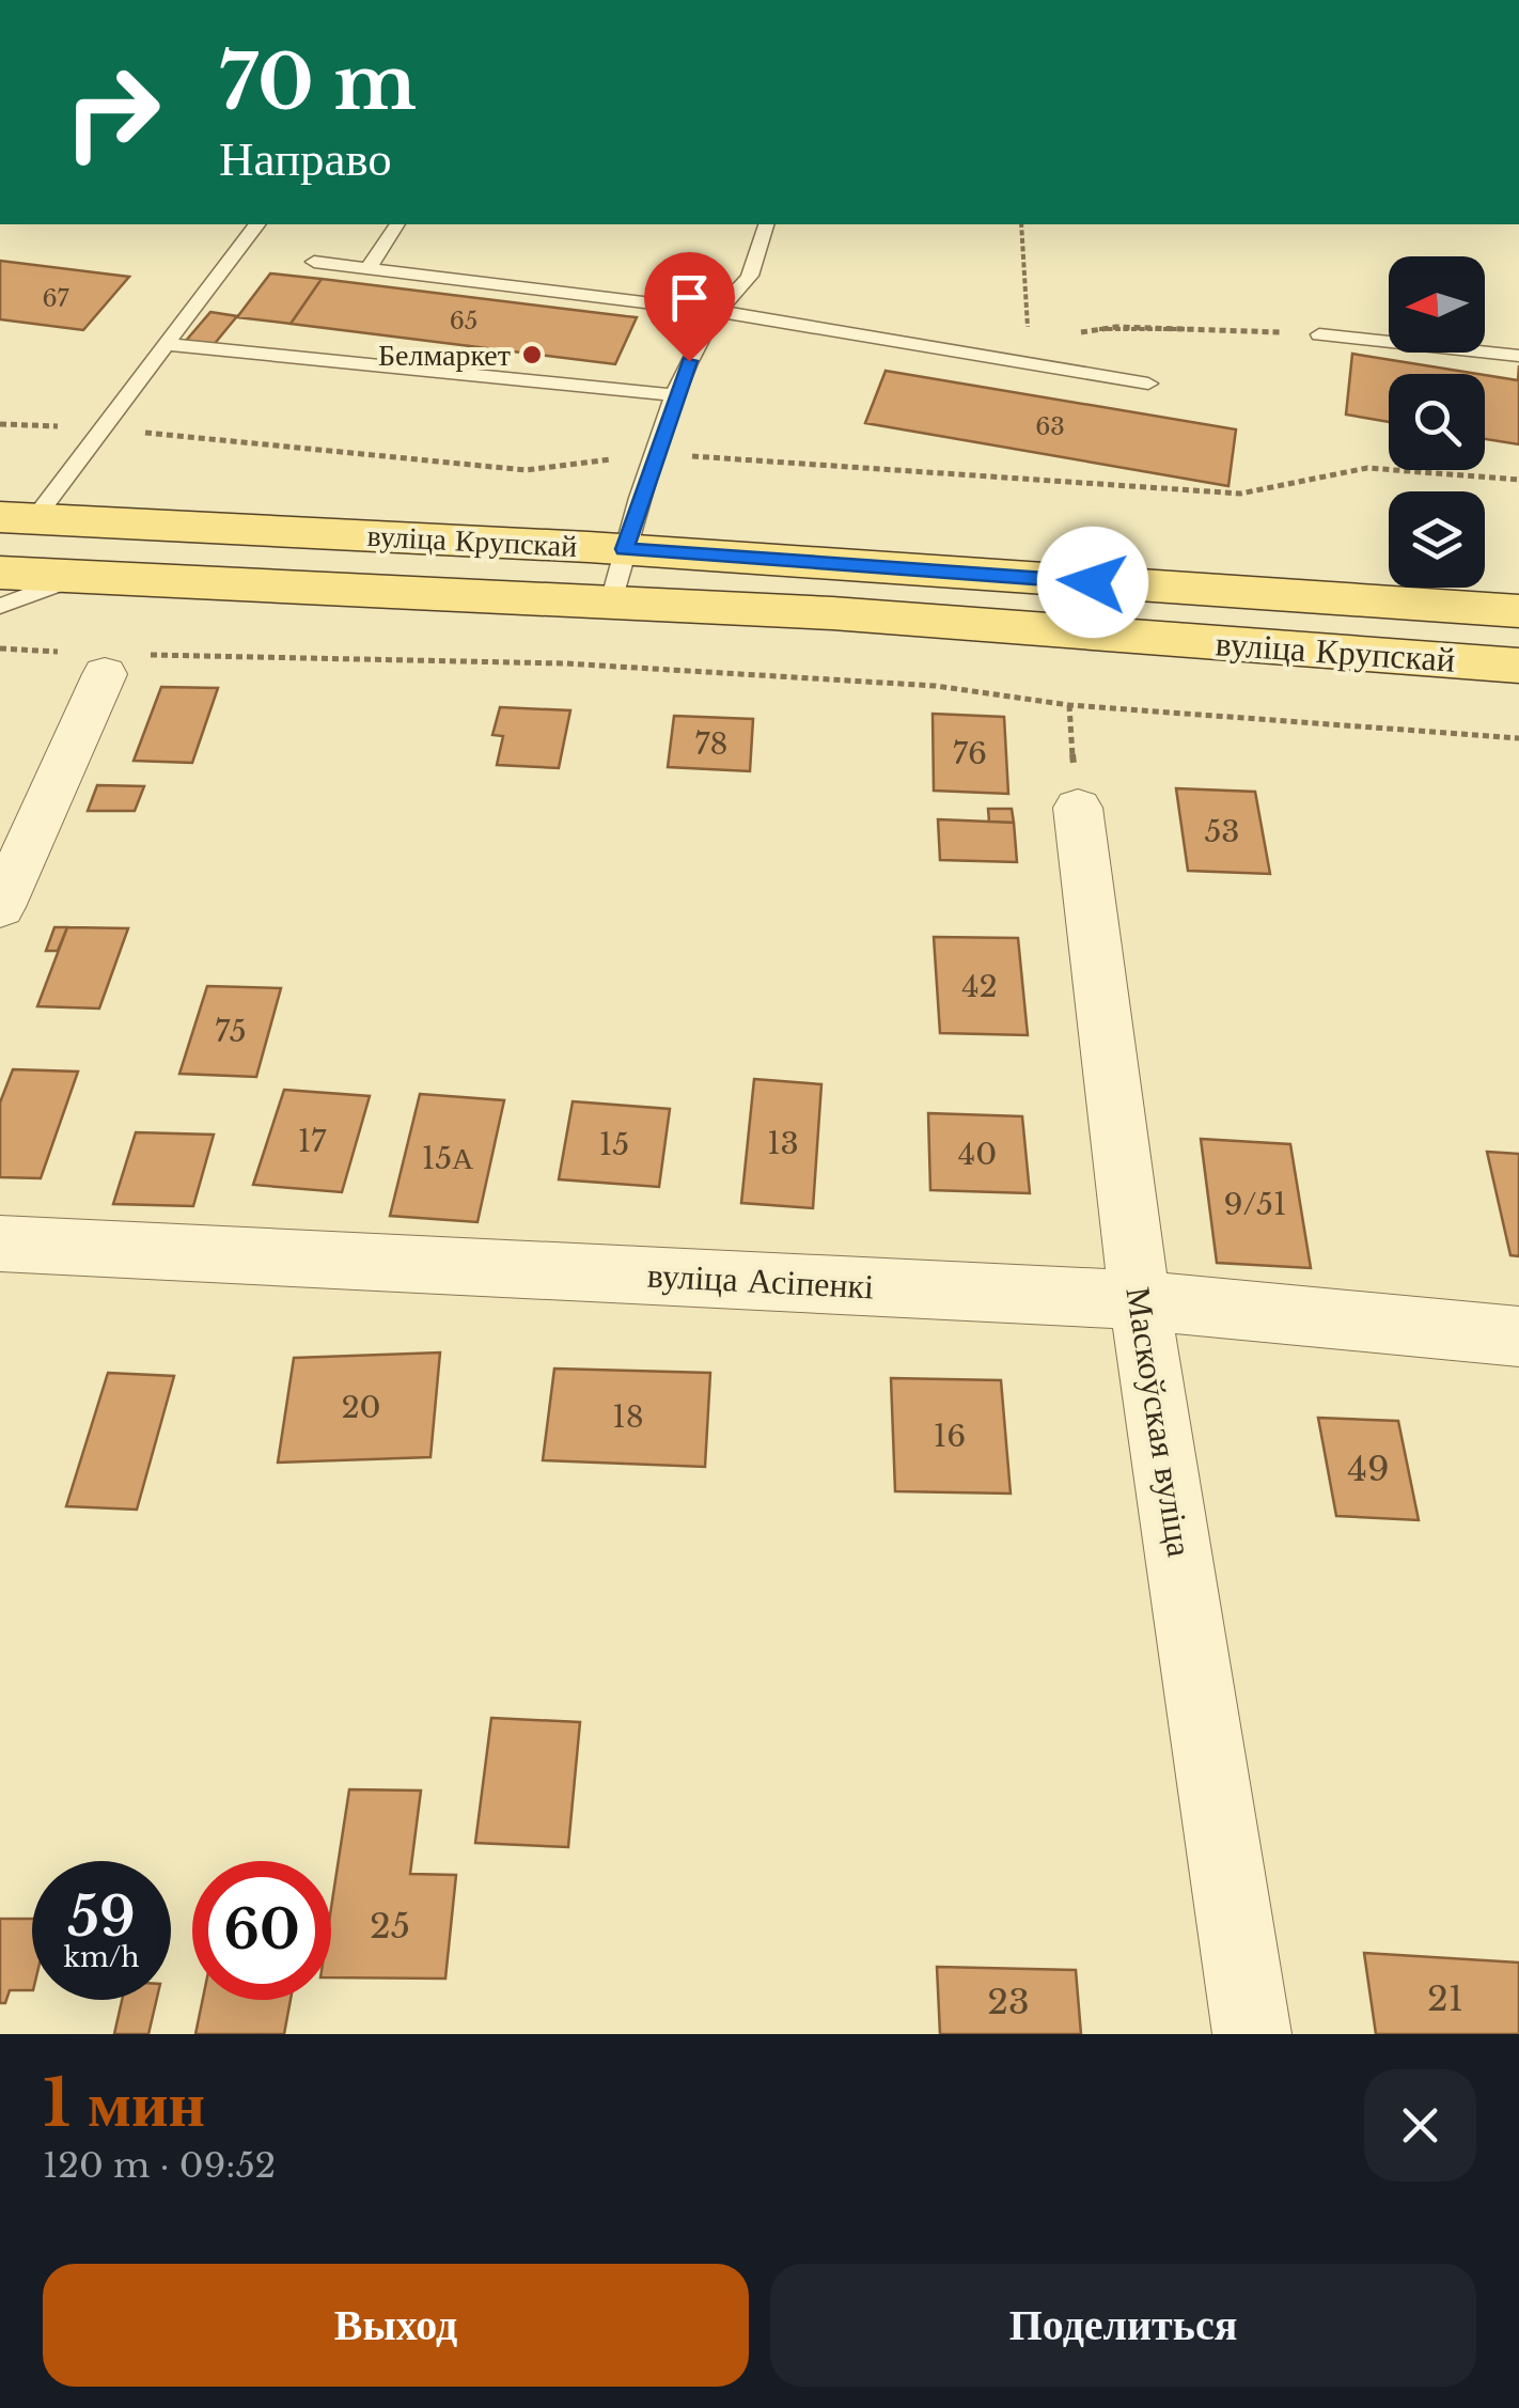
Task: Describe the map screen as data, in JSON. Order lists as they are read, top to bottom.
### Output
{
  "streets": {
    "main road": ["вуліца Крупскай"],
    "street": ["вуліца Асіпенкі", "Маскоўская вуліца"]
  },
  "crossings": [
    ["вуліца Асіпенкі", "Маскоўская вуліца"]
  ],
  "places": ["Белмаркет"],
  "house_numbers": [
    "67",
    "65",
    "63",
    "78",
    "76",
    "53",
    "42",
    "75",
    "17",
    "13",
    "15",
    "40",
    "15А",
    "9/51",
    "20",
    "18",
    "16",
    "49",
    "25",
    "21",
    "23"
  ],
  "north": "left",
  "page": {
    "turn": ["70 m", "Направо"],
    "speed": "59 km/h",
    "limit": "60",
    "heading": ["1 мин", "120 m · 09:52"],
    "buttons": ["Выход", "Поделиться"]
  }
}
